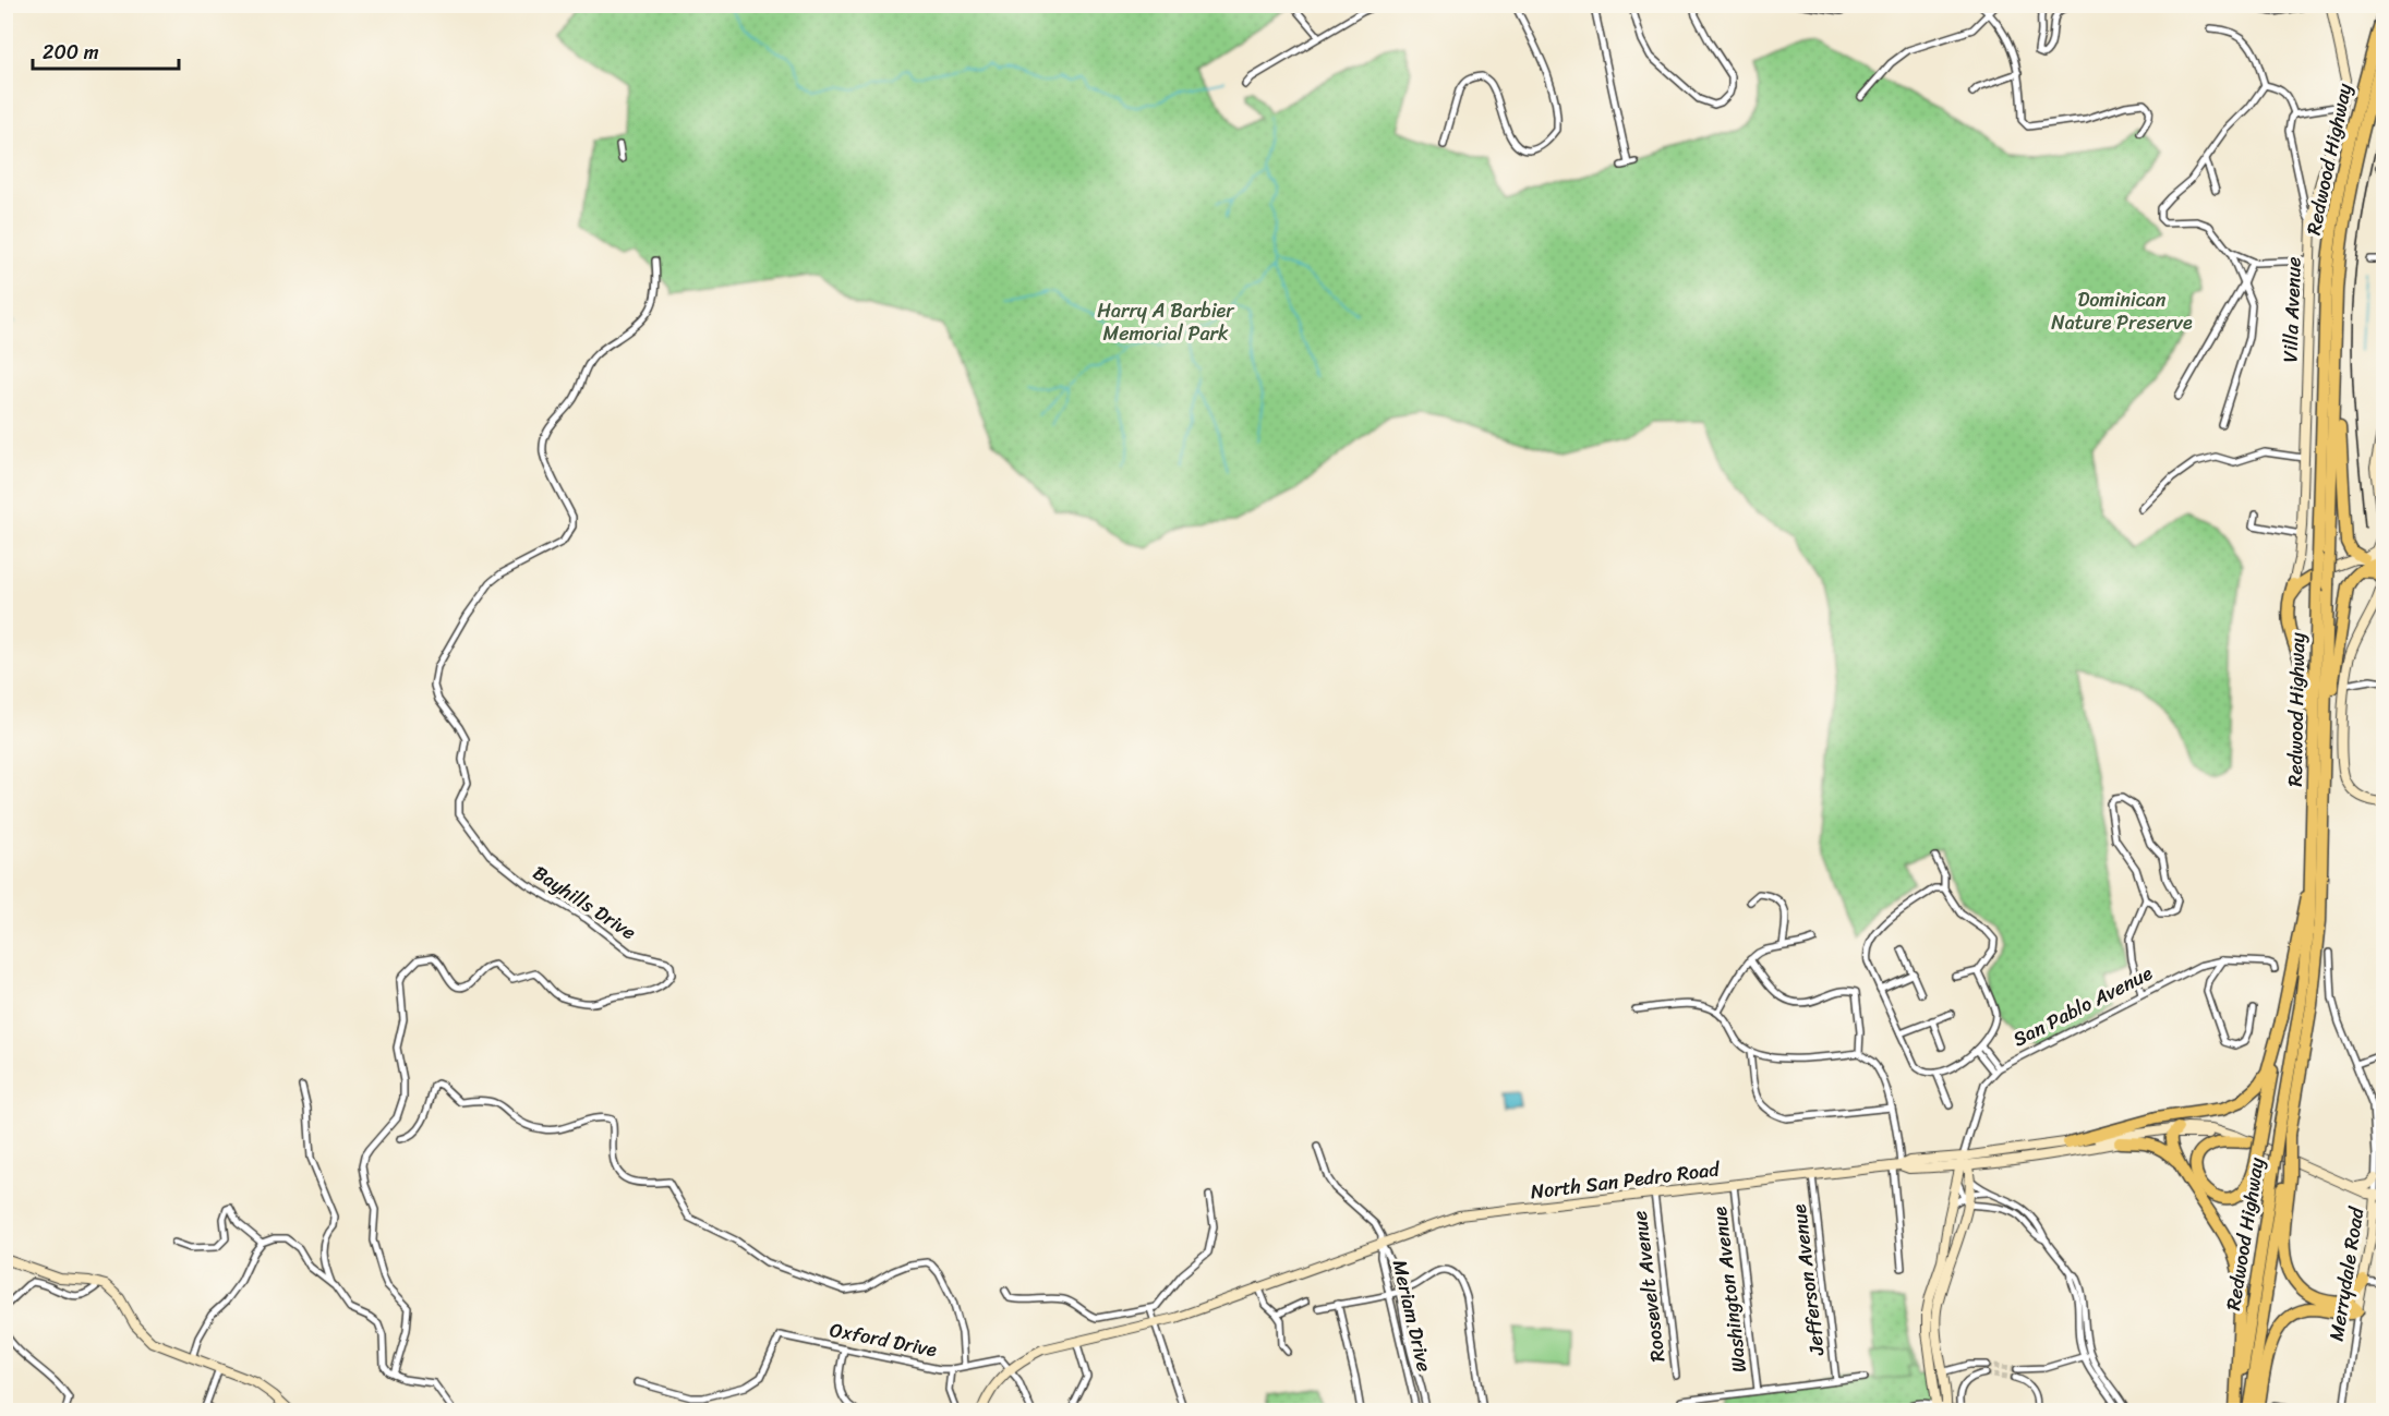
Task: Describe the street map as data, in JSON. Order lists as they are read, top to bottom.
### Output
{
  "streets": {
    "highway": ["Redwood Highway"],
    "main road": ["Villa Avenue", "North San Pedro Road", "Merrydale Road"],
    "street": [
      "Bayhills Drive",
      "San Pablo Avenue",
      "Jefferson Avenue",
      "Roosevelt Avenue",
      "Washington Avenue",
      "Meriam Drive",
      "Oxford Drive"
    ]
  },
  "crossings": [
    ["North San Pedro Road", "Merrydale Road"],
    ["North San Pedro Road", "Jefferson Avenue"],
    ["North San Pedro Road", "Roosevelt Avenue"],
    ["North San Pedro Road", "Washington Avenue"],
    ["North San Pedro Road", "Meriam Drive"],
    ["North San Pedro Road", "Oxford Drive"]
  ],
  "parks": ["Dominican Nature Preserve", "Harry A Barbier Memorial Park"],
  "scale_bar": "200 m"
}
